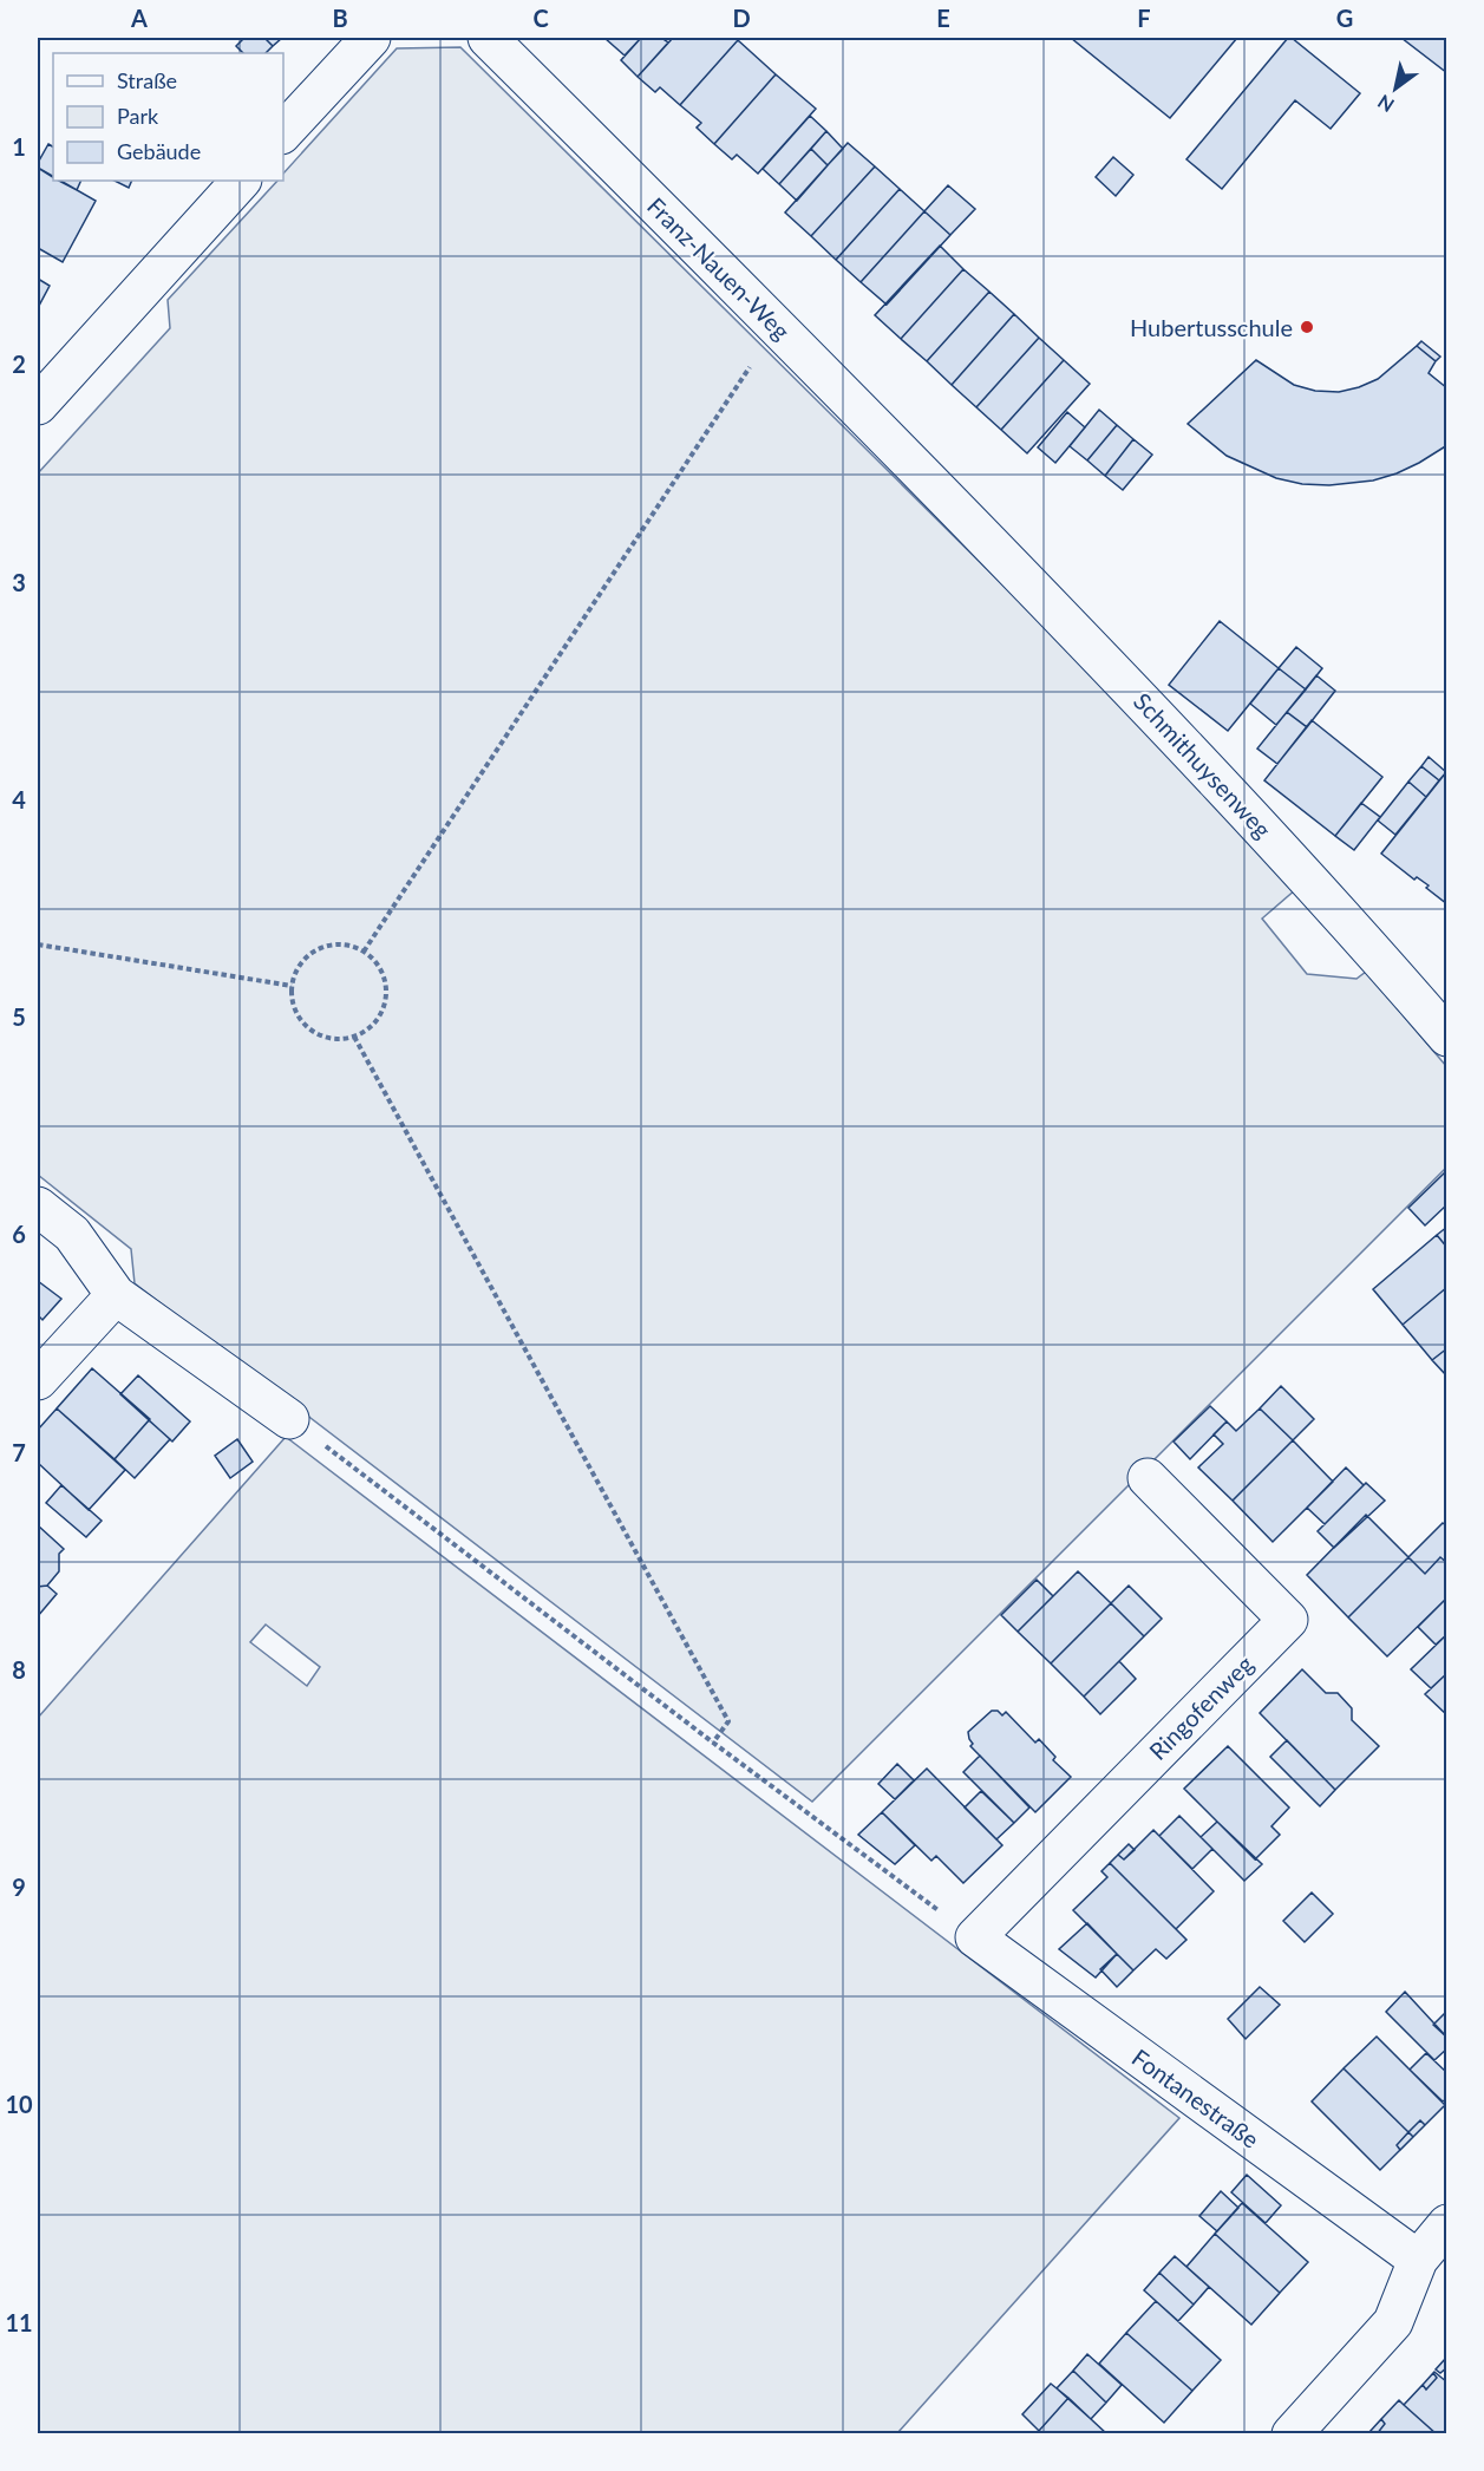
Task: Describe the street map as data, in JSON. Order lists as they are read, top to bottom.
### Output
{
  "streets": {
    "street": [
      "Franz-Nauen-Weg",
      "Schmithuysenweg",
      "Ringofenweg",
      "Fontanestraße"
    ]
  },
  "crossings": [
    ["Franz-Nauen-Weg", "Schmithuysenweg"],
    ["Ringofenweg", "Fontanestraße"]
  ],
  "places": ["Hubertusschule"],
  "legend": ["Straße", "Park", "Gebäude"],
  "north": "bottom left",
  "grid": {
    "columns": [
      "A",
      "B",
      "C",
      "D",
      "E",
      "F",
      "G"
    ],
    "rows": [
      "1",
      "2",
      "3",
      "4",
      "5",
      "6",
      "7",
      "8",
      "9",
      "10",
      "11"
    ]
  }
}
